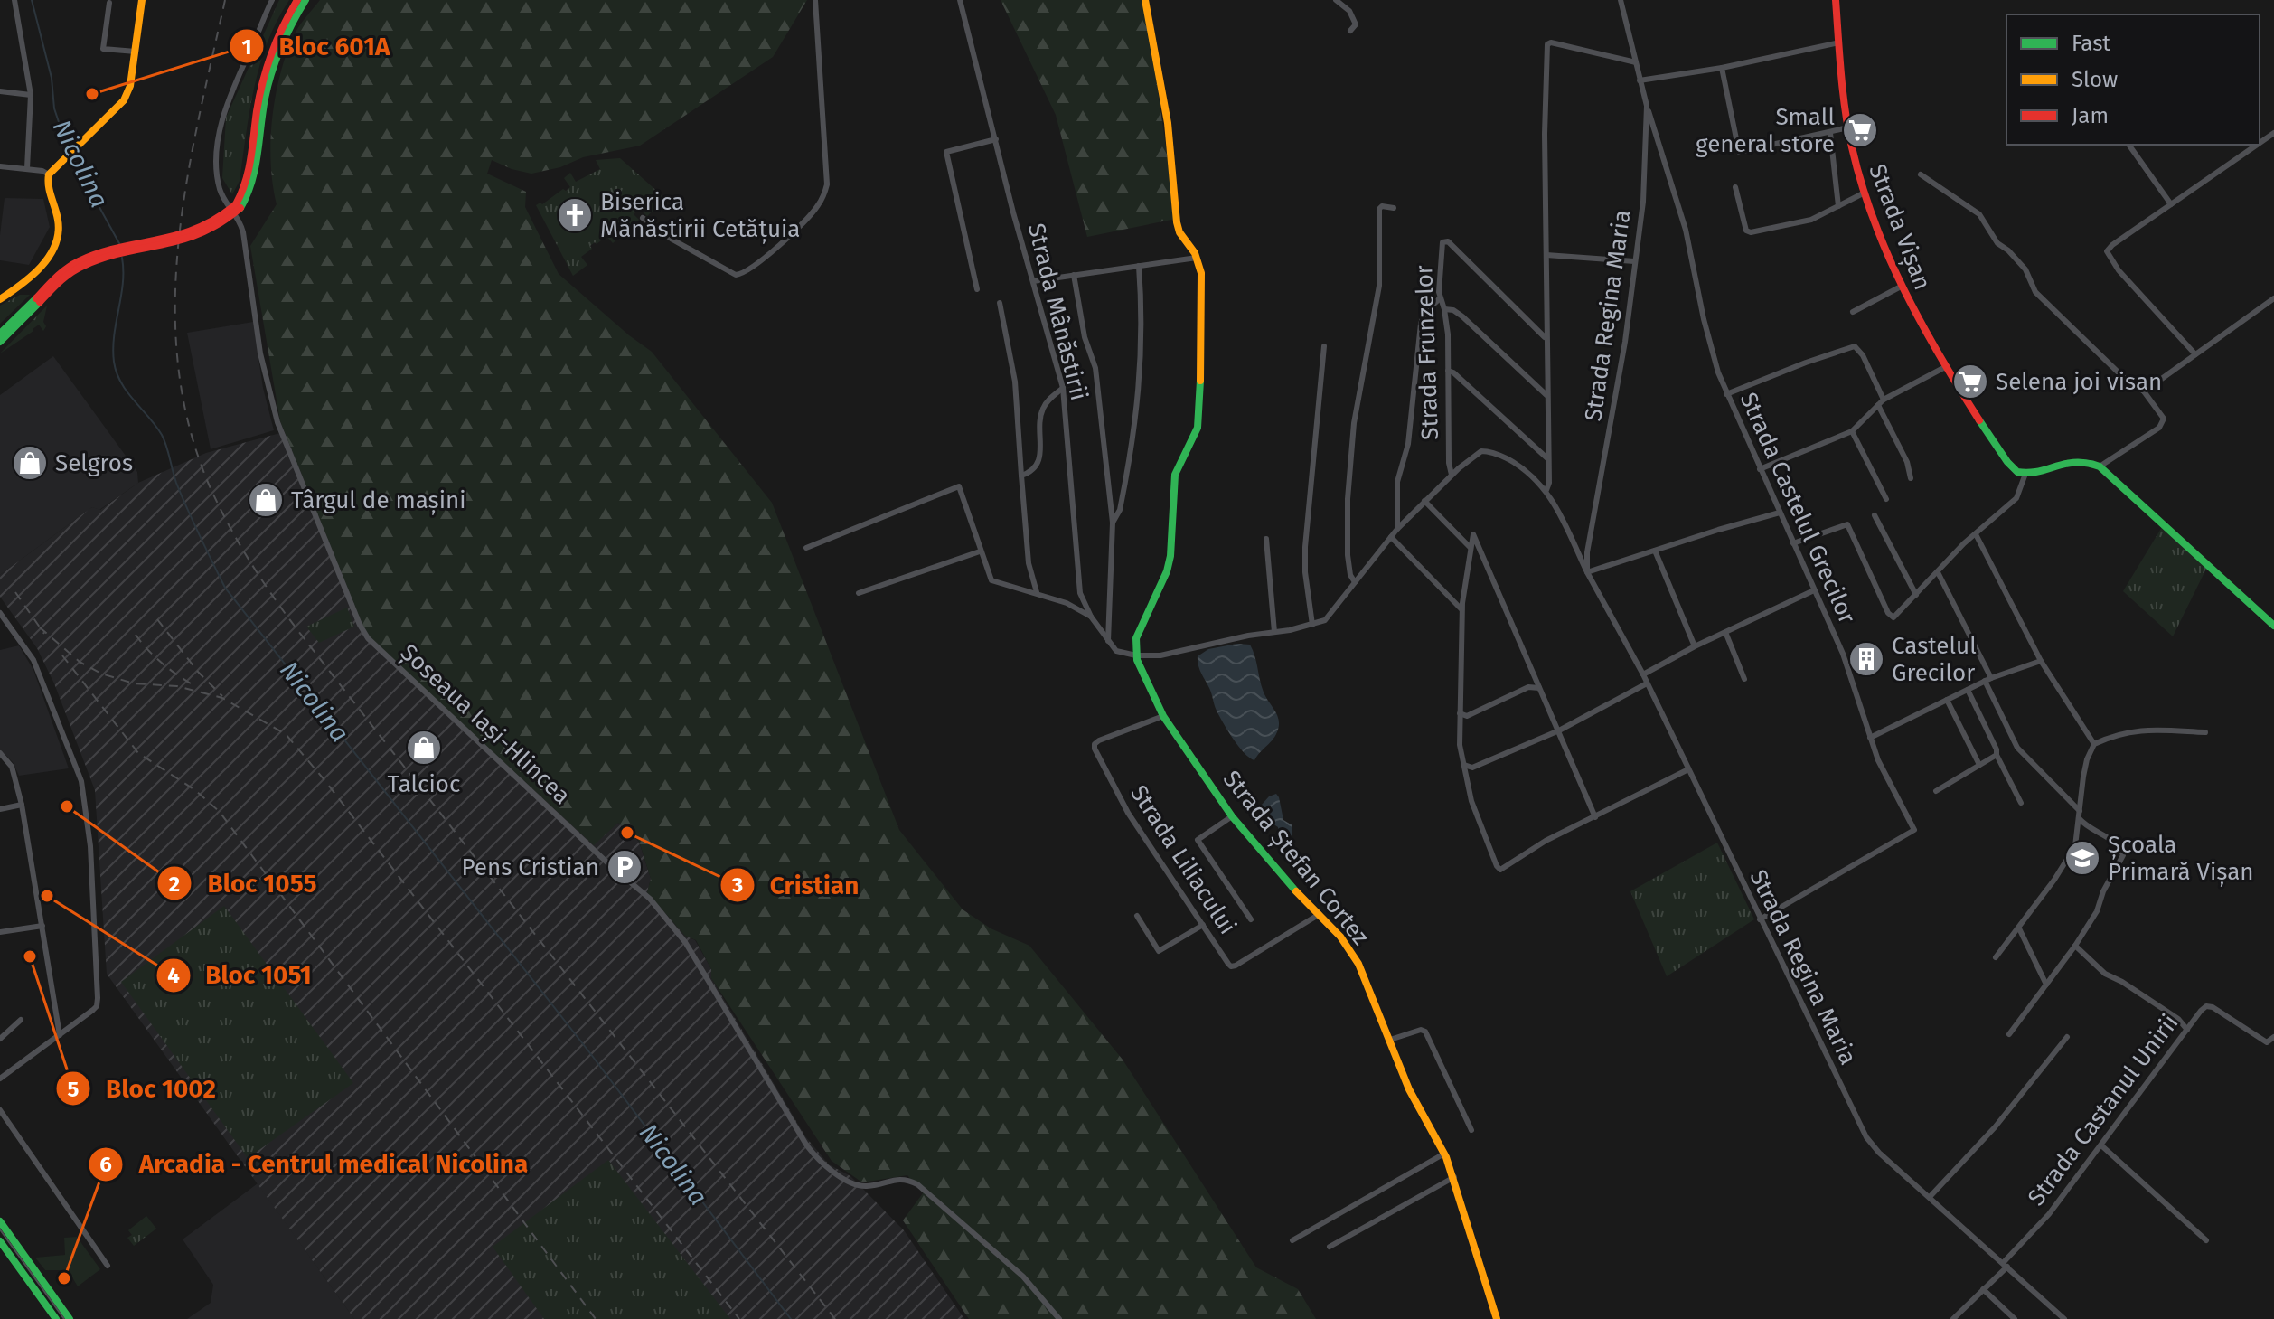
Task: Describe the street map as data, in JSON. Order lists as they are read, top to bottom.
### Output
{
  "streets": {
    "street": [
      "Strada Vișan",
      "Strada Mânăstirii",
      "Strada Regina Maria",
      "Strada Frunzelor",
      "Strada Castelul Grecilor",
      "Șoseaua Iași-Hlincea",
      "Strada Ștefan Cortez",
      "Strada Liliacului",
      "Strada Castanul Unirii"
    ]
  },
  "crossings": [
    ["Strada Mânăstirii", "Strada Ștefan Cortez"],
    ["Strada Regina Maria", "Strada Castelul Grecilor"],
    ["Strada Regina Maria", "Strada Castanul Unirii"],
    ["Strada Ștefan Cortez", "Strada Liliacului"]
  ],
  "water": ["Nicolina"],
  "places": {
    "other": [
      "Bloc 601A",
      "Bloc 1055",
      "Cristian",
      "Bloc 1051",
      "Bloc 1002",
      "Arcadia - Centrul medical Nicolina"
    ],
    "supermarket": ["Small general store", "Selena joi visan"],
    "church": ["Biserica Mănăstirii Cetățuia"],
    "shop": ["Selgros", "Târgul de mașini", "Talcioc"],
    "building": ["Castelul Grecilor"],
    "school or university": ["Școala Primară Vișan"],
    "parking": ["Pens Cristian"]
  },
  "legend": ["Fast", "Slow", "Jam"]
}
